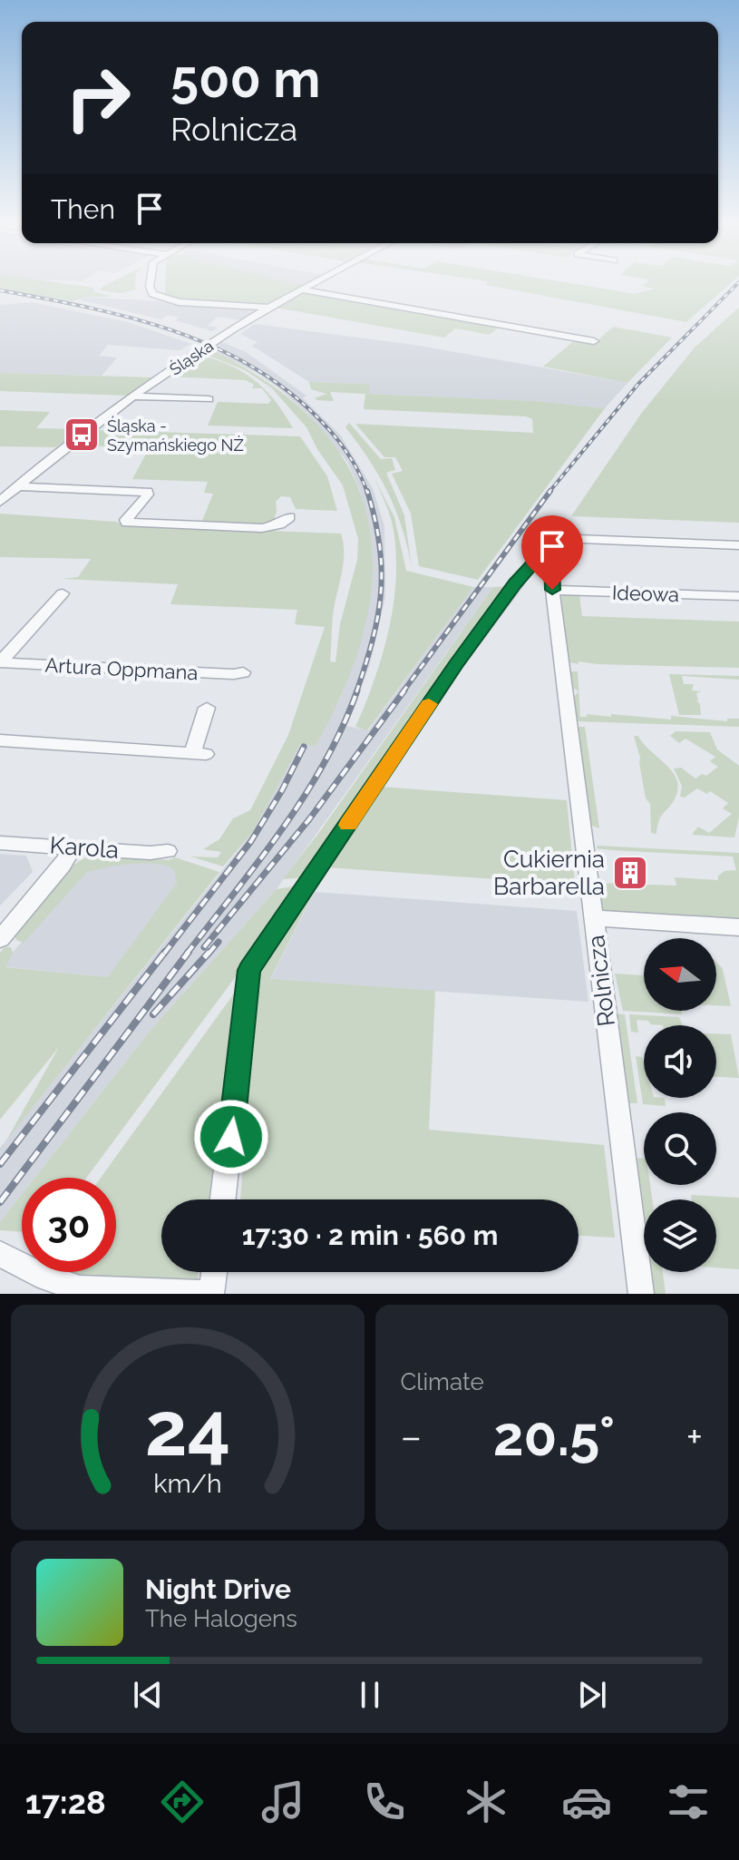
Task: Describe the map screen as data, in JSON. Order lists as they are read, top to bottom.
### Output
{
  "streets": {
    "street": [
      "Śląska",
      "Ideowa",
      "Artura Oppmana",
      "Karola",
      "Rolnicza"
    ]
  },
  "crossings": [
    ["Ideowa", "Rolnicza"]
  ],
  "places": {
    "bus stop": ["Śląska - Szymańskiego NŻ"],
    "building": ["Cukiernia Barbarella"]
  },
  "north": "left",
  "page": {
    "turn": ["500 m", "Rolnicza"],
    "then": "Then",
    "limit": "30",
    "trip": "17:30 · 2 min · 560 m",
    "tile": "Climate",
    "heat": ["−", "20.5°", "+"],
    "song": ["Night Drive", "The Halogens"],
    "tabs": "17:28",
    "gauge": ["24", "km/h"]
  }
}
